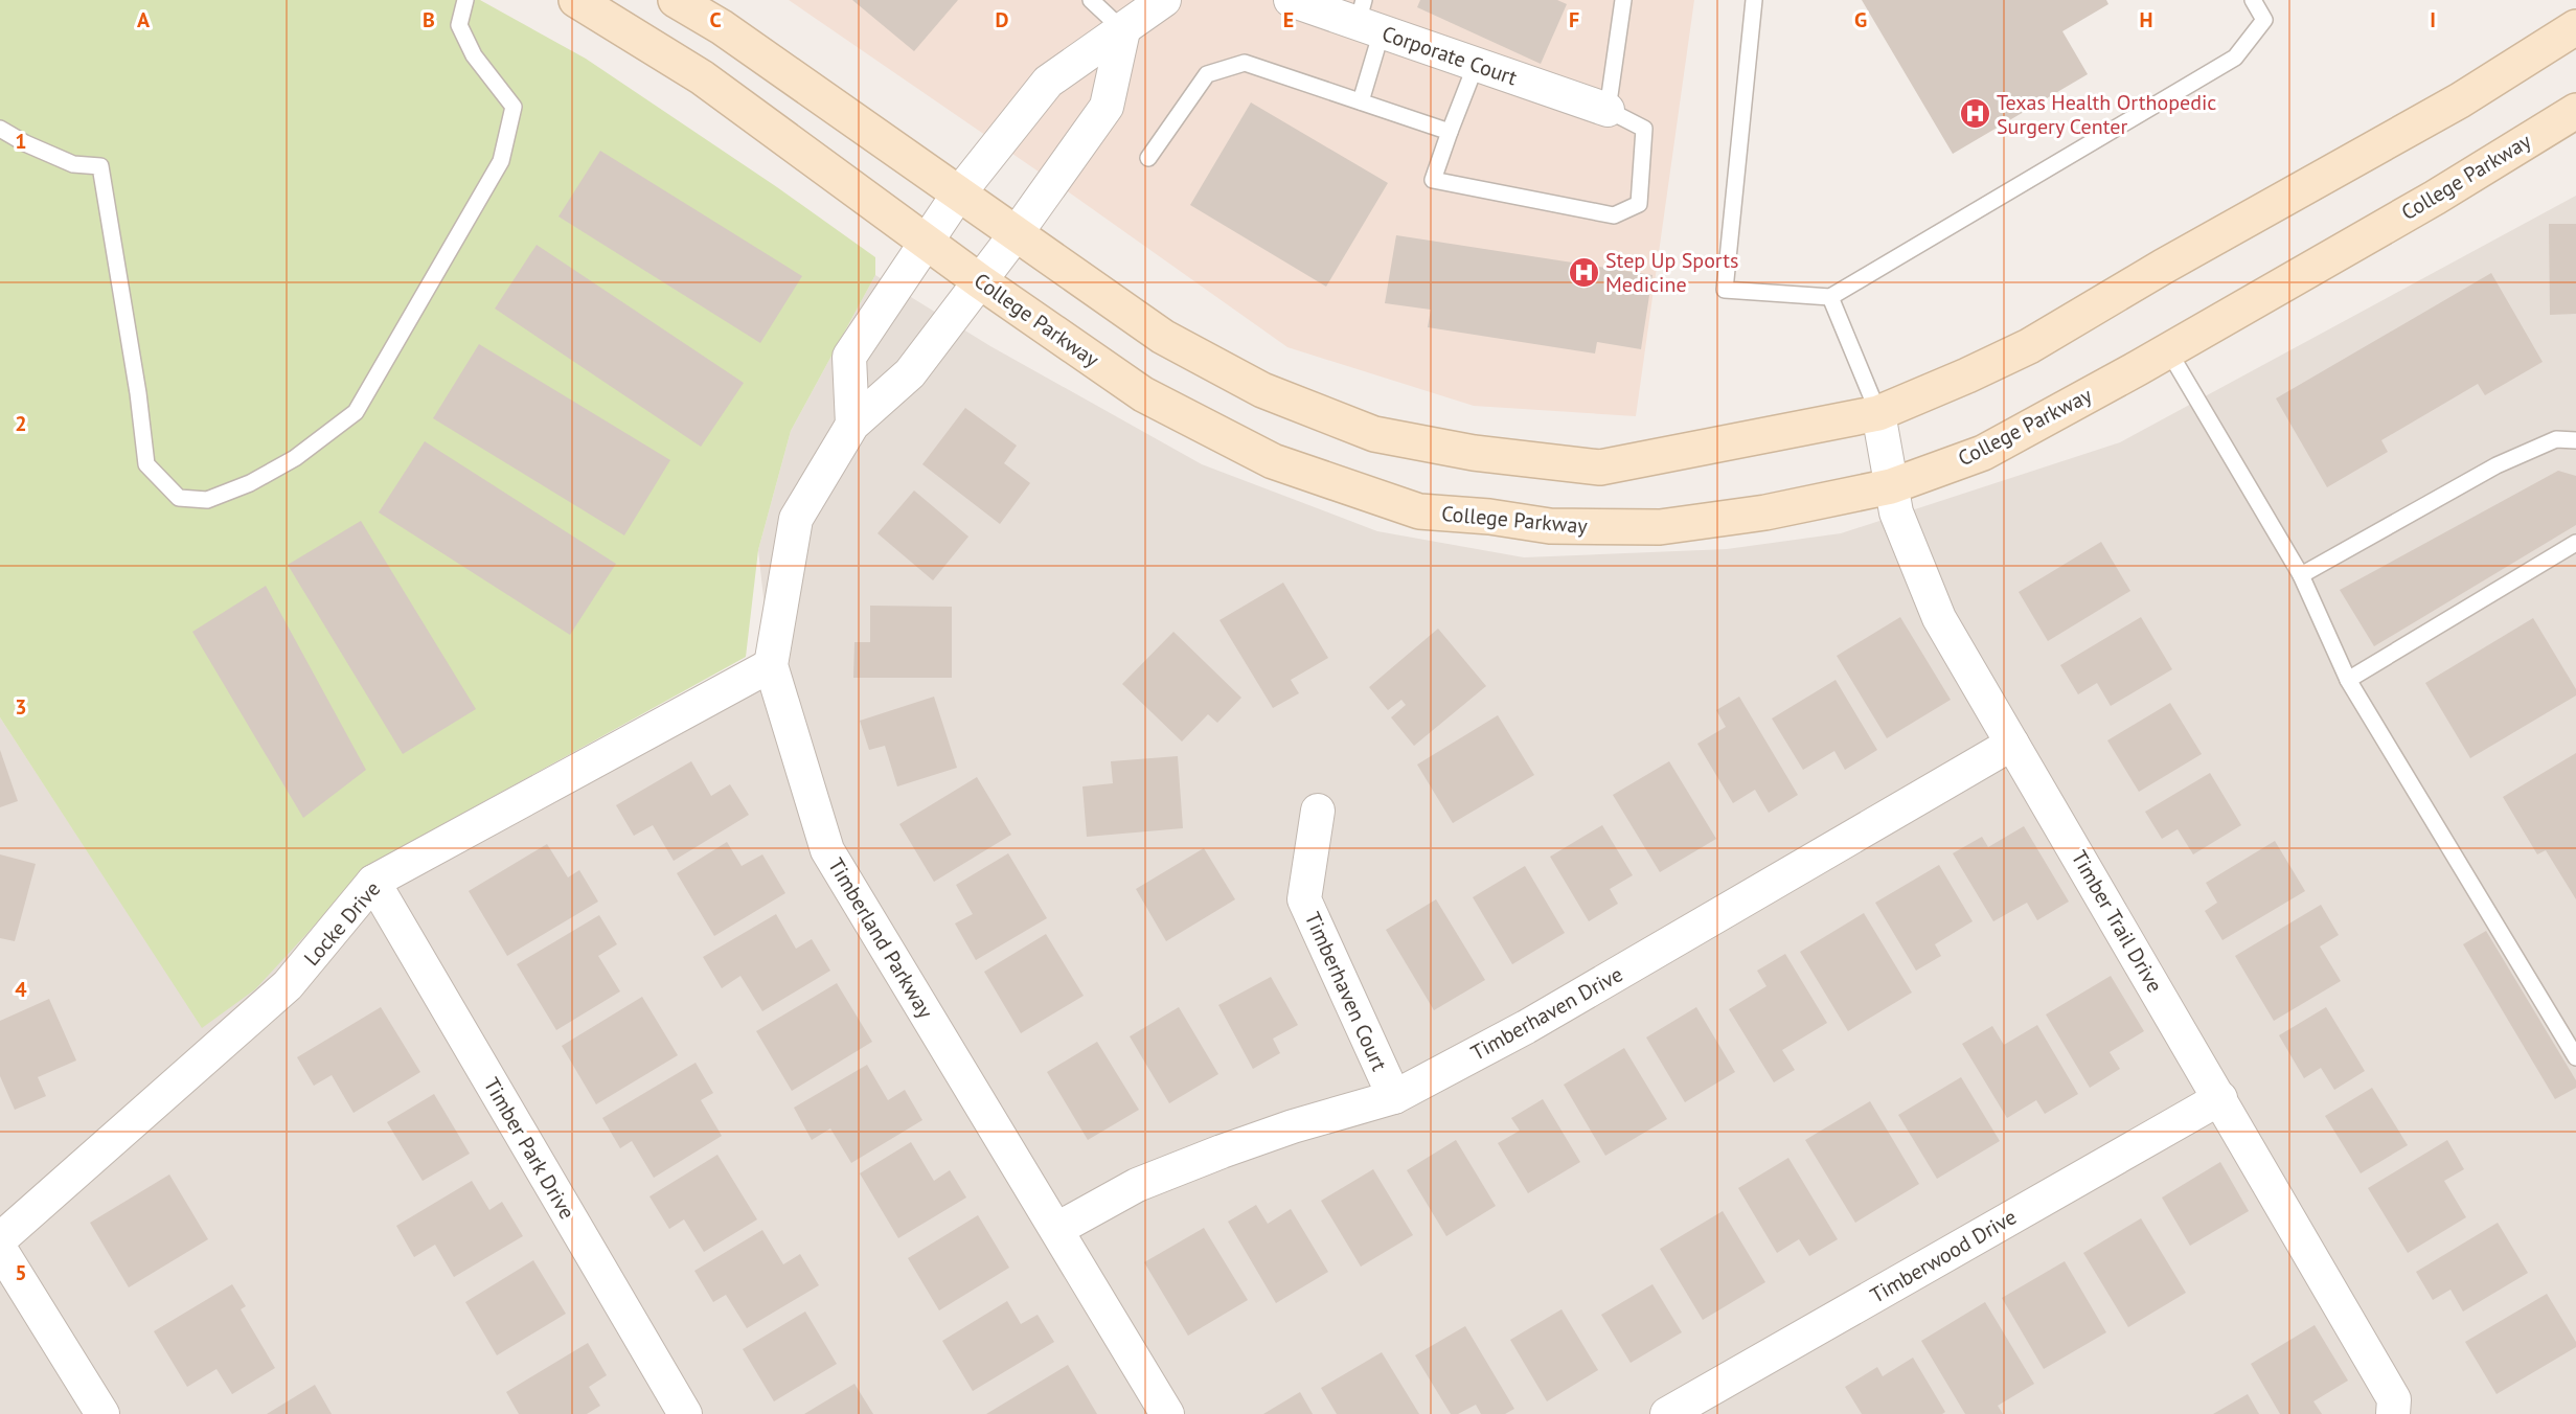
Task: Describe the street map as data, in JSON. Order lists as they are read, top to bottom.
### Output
{
  "streets": {
    "main road": ["College Parkway"],
    "street": [
      "Corporate Court",
      "Timber Trail Drive",
      "Locke Drive",
      "Timberland Parkway",
      "Timberhaven Court",
      "Timberhaven Drive",
      "Timber Park Drive",
      "Timberwood Drive"
    ]
  },
  "crossings": [
    ["College Parkway", "Timber Trail Drive"],
    ["College Parkway", "Timberland Parkway"],
    ["Timber Trail Drive", "Timberhaven Drive"],
    ["Timber Trail Drive", "Timberwood Drive"],
    ["Locke Drive", "Timberland Parkway"],
    ["Locke Drive", "Timber Park Drive"],
    ["Timberland Parkway", "Timberhaven Drive"],
    ["Timberhaven Court", "Timberhaven Drive"]
  ],
  "places": {
    "hospital": ["Texas Health Orthopedic Surgery Center", "Step Up Sports Medicine"]
  },
  "grid": {
    "columns": [
      "A",
      "B",
      "C",
      "D",
      "E",
      "F",
      "G",
      "H",
      "I"
    ],
    "rows": [
      "1",
      "2",
      "3",
      "4",
      "5"
    ]
  }
}
